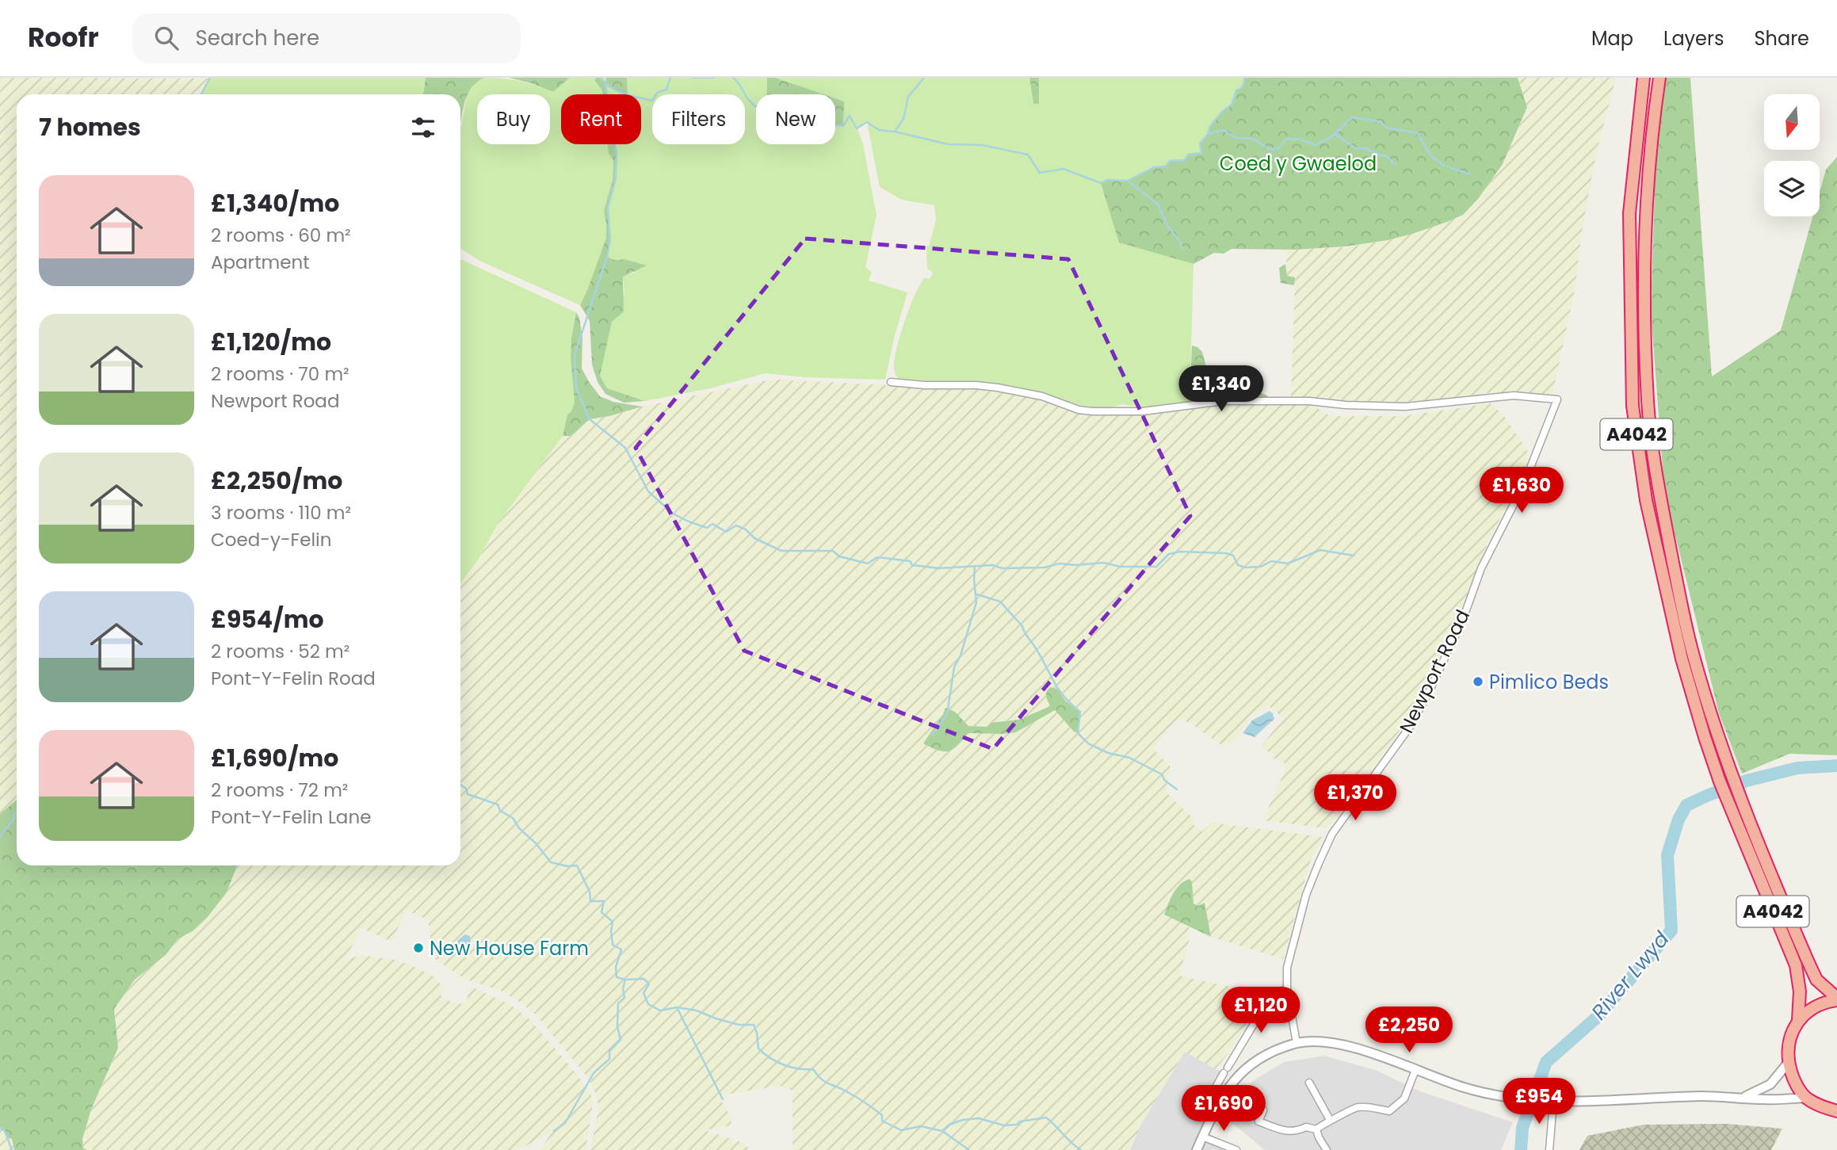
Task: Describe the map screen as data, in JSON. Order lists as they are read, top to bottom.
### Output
{
  "streets": {
    "highway": ["A4042"],
    "street": ["Newport Road"]
  },
  "water": ["River Lwyd"],
  "parks": ["Coed y Gwaelod"],
  "places": ["Pimlico Beds", "New House Farm"],
  "north": "bottom",
  "page": {
    "header": "Roofr",
    "search": "Search here",
    "nav": ["Map", "Layers", "Share"],
    "chip": [
      "Buy",
      "Rent",
      "Filters",
      "New"
    ],
    "heading": "7 homes",
    "list": [
      {
        "name": "£1,340/mo",
        "note": "2 rooms · 60 m² · Apartment"
      },
      {
        "name": "£1,120/mo",
        "note": "2 rooms · 70 m² · Newport Road"
      },
      {
        "name": "£2,250/mo",
        "note": "3 rooms · 110 m² · Coed-y-Felin"
      },
      {
        "name": "£954/mo",
        "note": "2 rooms · 52 m² · Pont-Y-Felin Road"
      },
      {
        "name": "£1,690/mo",
        "note": "2 rooms · 72 m² · Pont-Y-Felin Lane"
      }
    ],
    "price": [
      "£1,340",
      "£1,630",
      "£1,370",
      "£1,120",
      "£2,250",
      "£954",
      "£1,690"
    ]
  }
}
